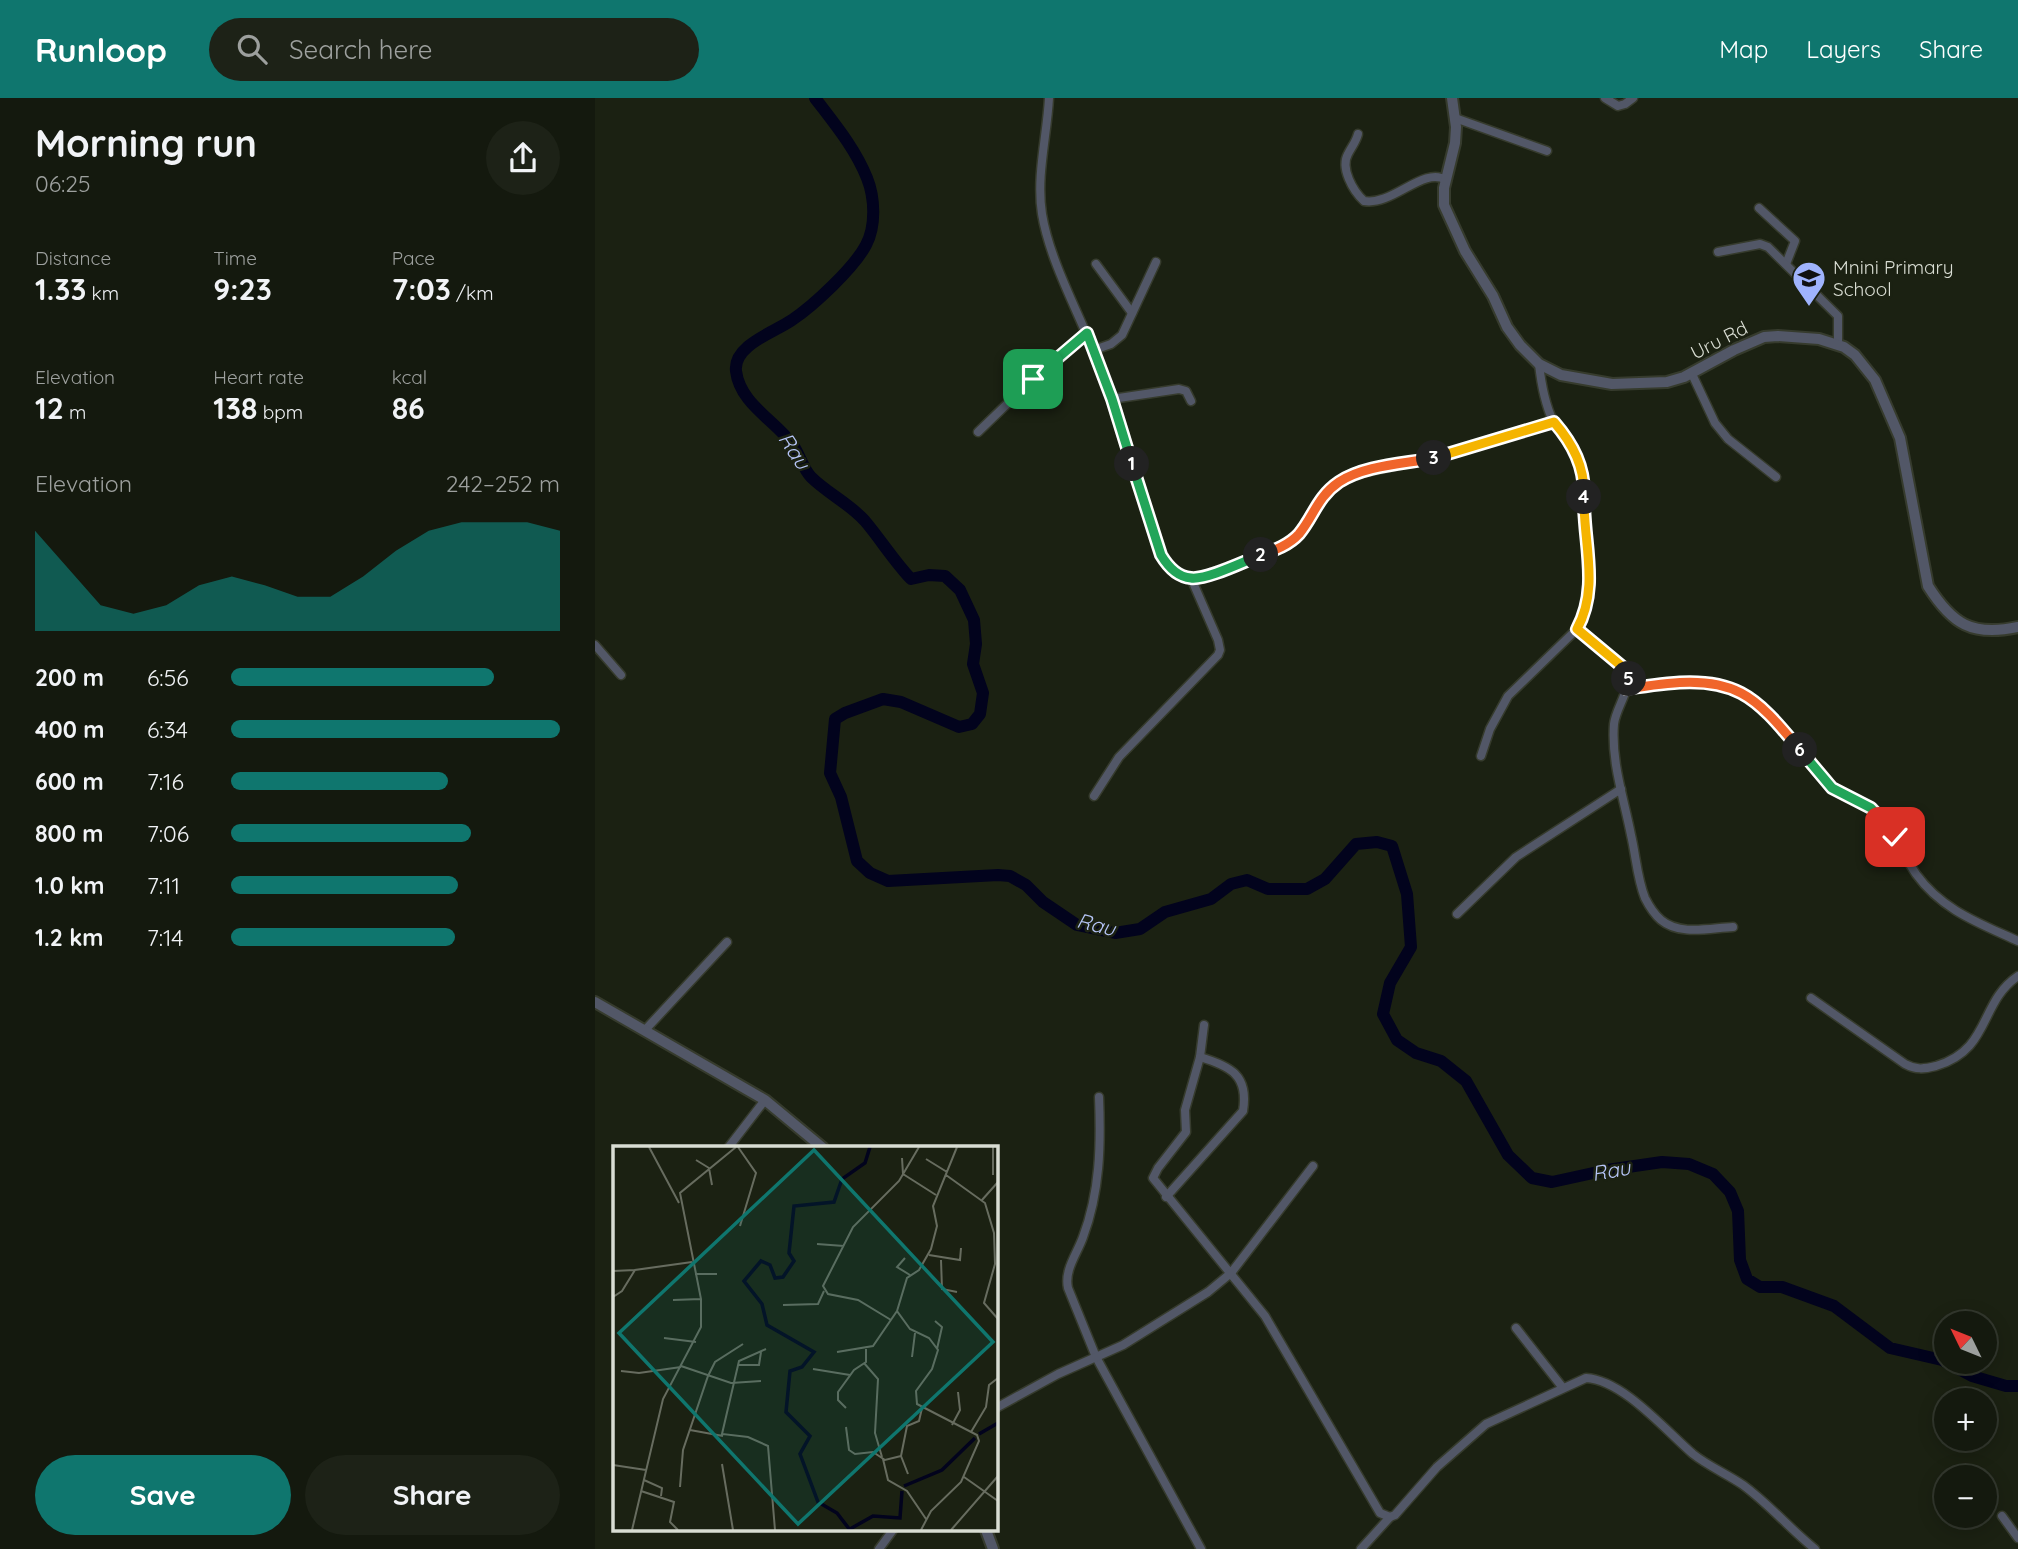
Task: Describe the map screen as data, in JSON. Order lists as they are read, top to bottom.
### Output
{
  "streets": {
    "street": ["Uru Rd"]
  },
  "water": ["Rau"],
  "places": {
    "school or university": ["Mnini Primary School"]
  },
  "north": "top left",
  "page": {
    "header": "Runloop",
    "search": "Search here",
    "nav": ["Map", "Layers", "Share"],
    "heading": ["Morning run", "06:25"],
    "stats": [
      ["Distance", "1.33 km"],
      ["Time", "9:23"],
      ["Pace", "7:03 /km"],
      ["Elevation", "12 m"],
      ["Heart rate", "138 bpm"],
      ["kcal", "86"]
    ],
    "pins": [
      "3",
      "1",
      "4",
      "2",
      "5",
      "6"
    ],
    "chart": ["Elevation", "242–252 m"],
    "list": [
      {
        "name": "200 m",
        "note": "6:56"
      },
      {
        "name": "400 m",
        "note": "6:34"
      },
      {
        "name": "600 m",
        "note": "7:16"
      },
      {
        "name": "800 m",
        "note": "7:06"
      },
      {
        "name": "1.0 km",
        "note": "7:11"
      },
      {
        "name": "1.2 km",
        "note": "7:14"
      }
    ],
    "map_buttons": ["+", "−"],
    "buttons": ["Save", "Share"]
  }
}
